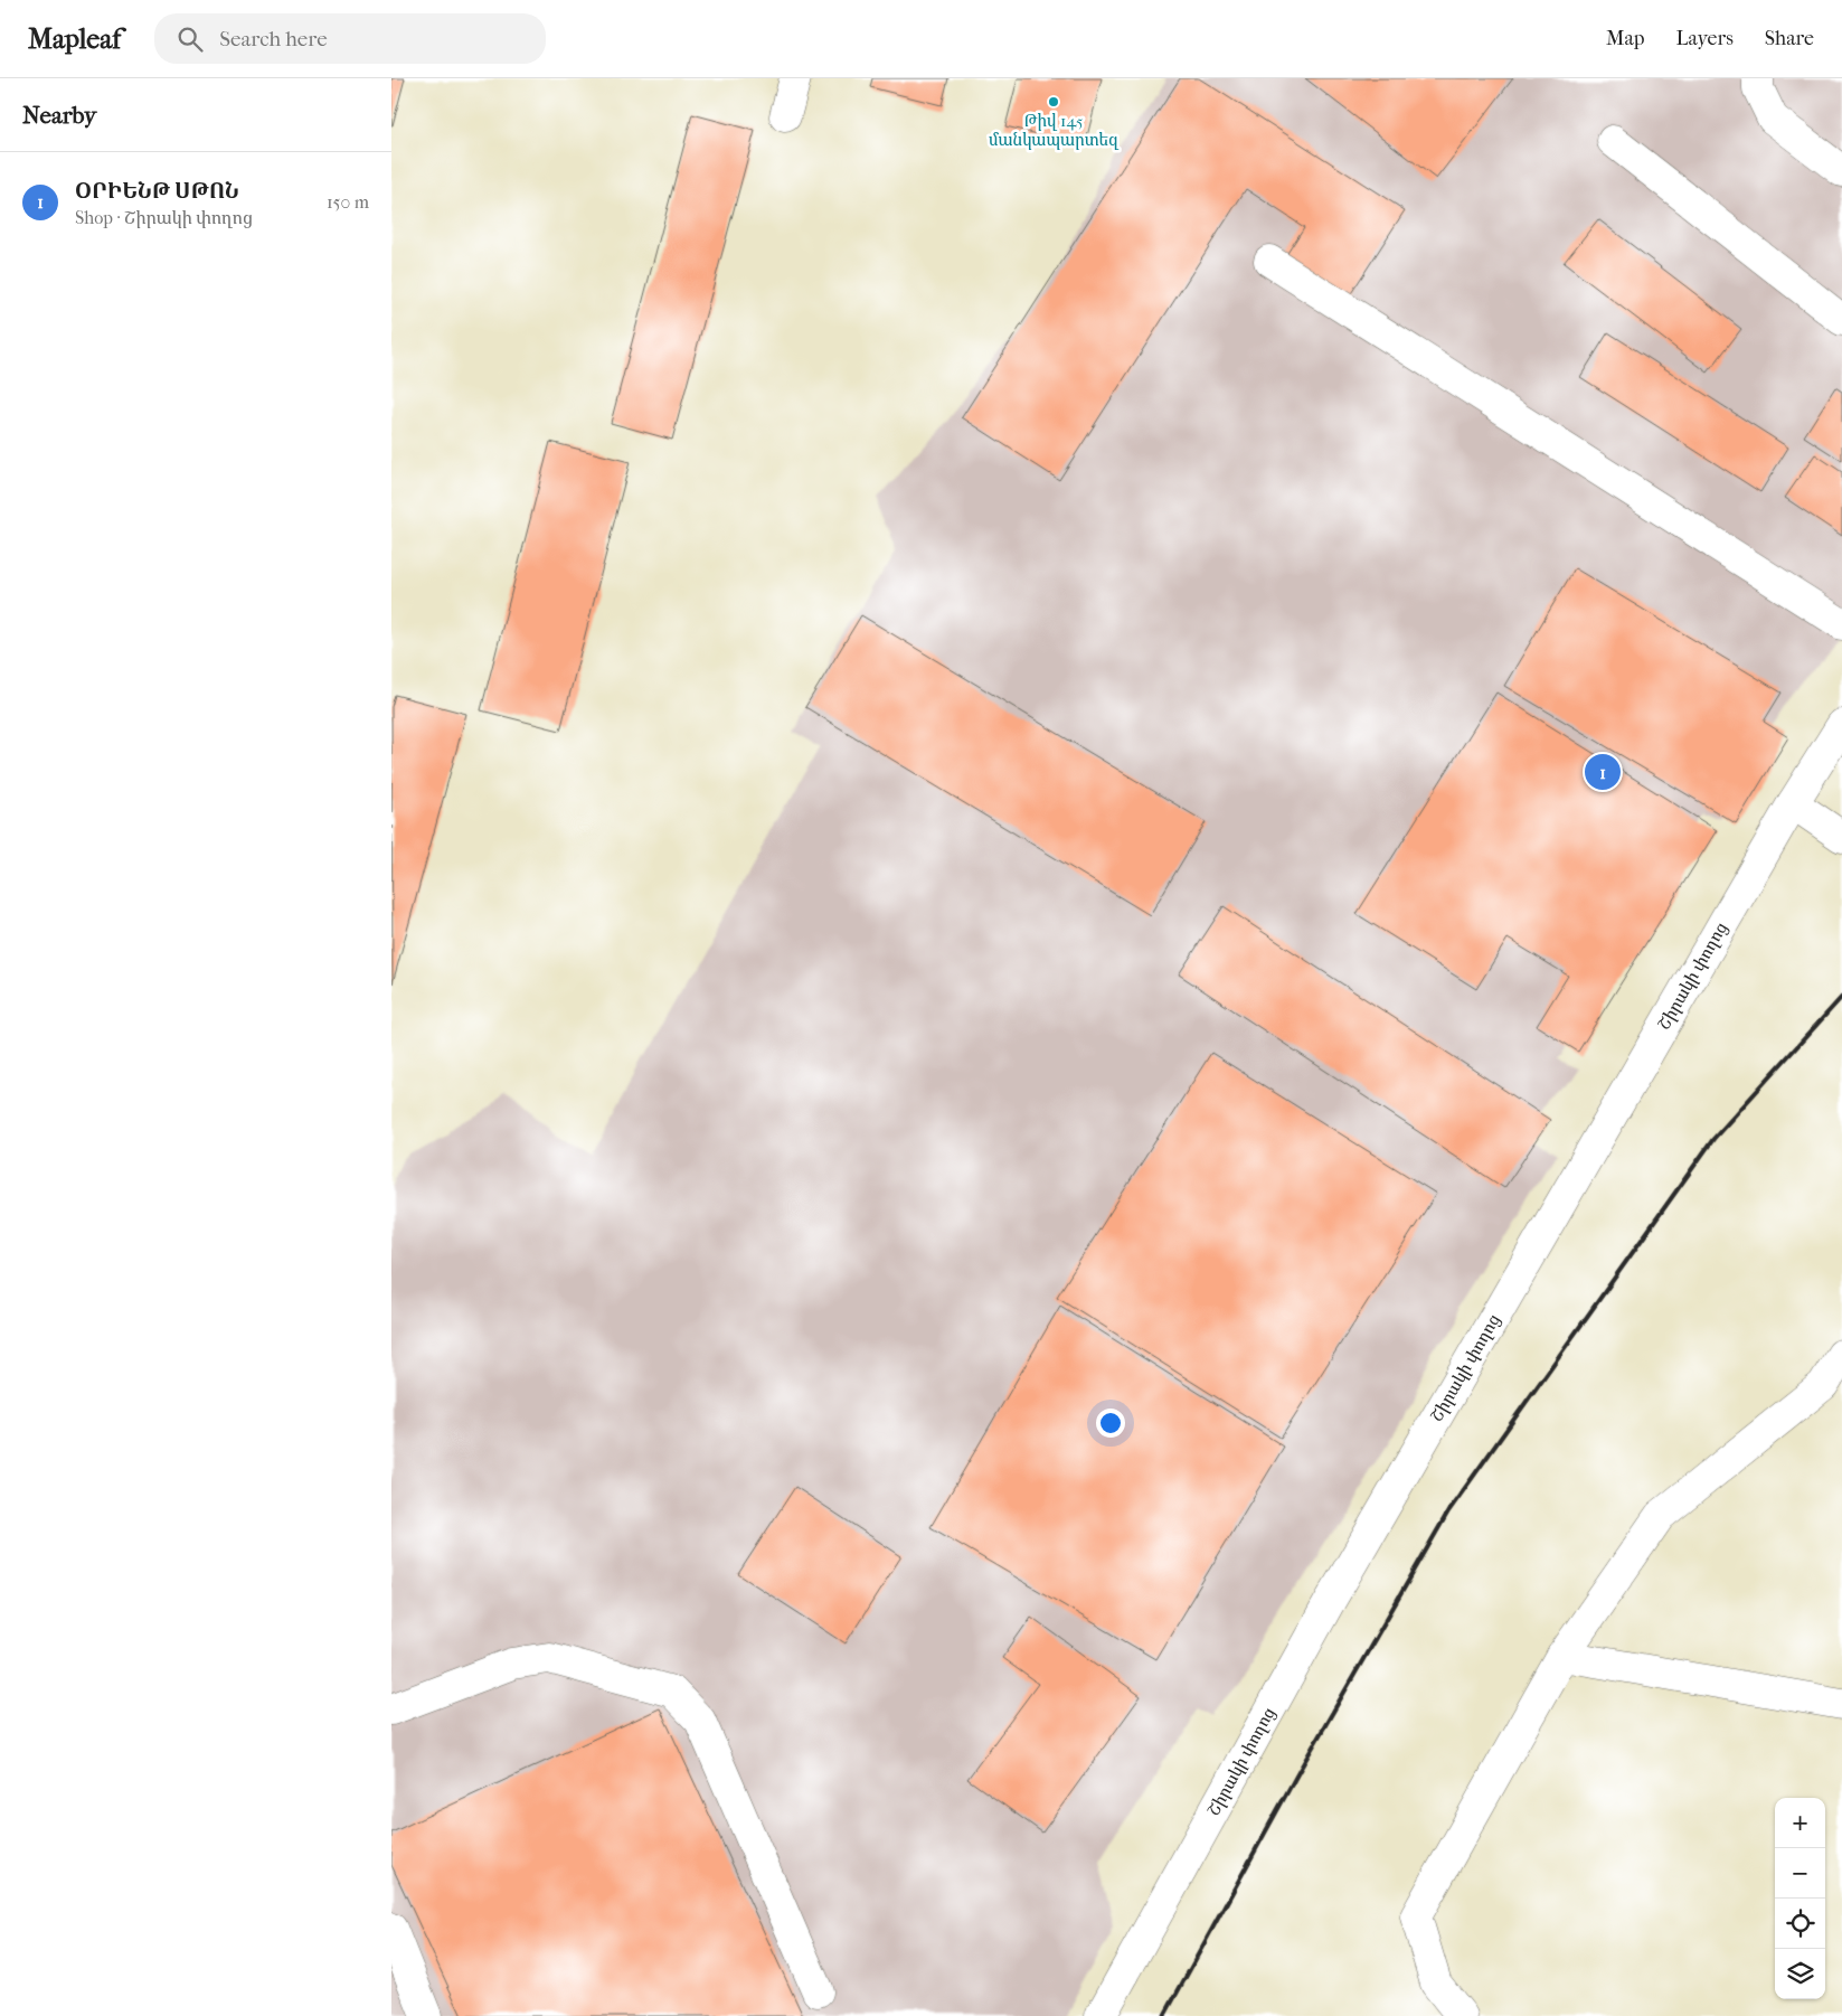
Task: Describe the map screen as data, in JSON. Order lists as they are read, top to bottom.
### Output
{
  "streets": {
    "street": ["Շիրակի փողոց"]
  },
  "places": ["Թիվ 145 մանկապարտեզ"],
  "page": {
    "header": "Mapleaf",
    "search": "Search here",
    "nav": ["Map", "Layers", "Share"],
    "heading": "Nearby",
    "list": [
      {
        "mark": "1",
        "name": "ՕՐԻԵՆԹ ՍԹՈՆ",
        "note": "Shop · Շիրակի փողոց",
        "value": "150 m"
      }
    ],
    "pins": "1",
    "map_buttons": ["+", "−"]
  }
}
